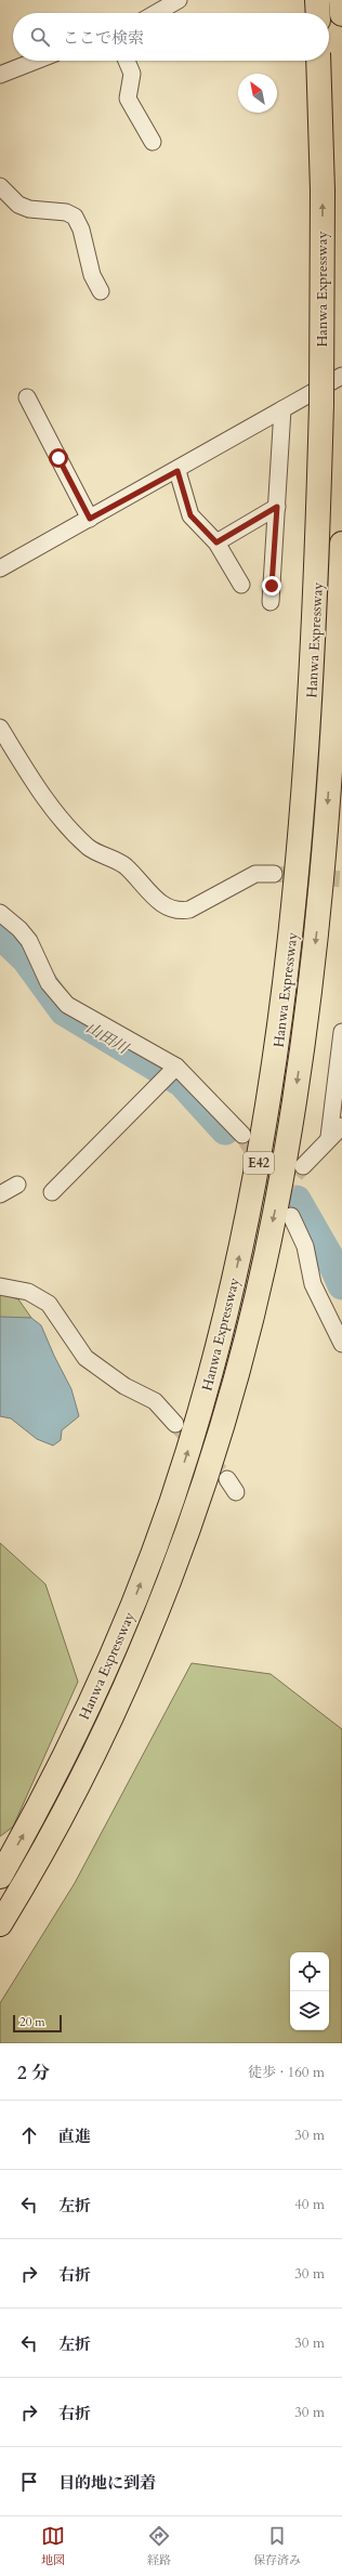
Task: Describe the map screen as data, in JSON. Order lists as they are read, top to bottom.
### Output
{
  "streets": {
    "highway": ["Hanwa Expressway", "E42"]
  },
  "water": ["山田川"],
  "scale_bar": "20 m",
  "north": "top left",
  "page": {
    "search": "ここで検索",
    "scale": "20 m",
    "heading": ["2 分", "徒歩 · 160 m"],
    "list": [
      ["直進", "30 m"],
      ["左折", "40 m"],
      ["右折", "30 m"],
      ["左折", "30 m"],
      ["右折", "30 m"],
      "目的地に到着"
    ],
    "nav": ["地図", "経路", "保存済み"]
  }
}
